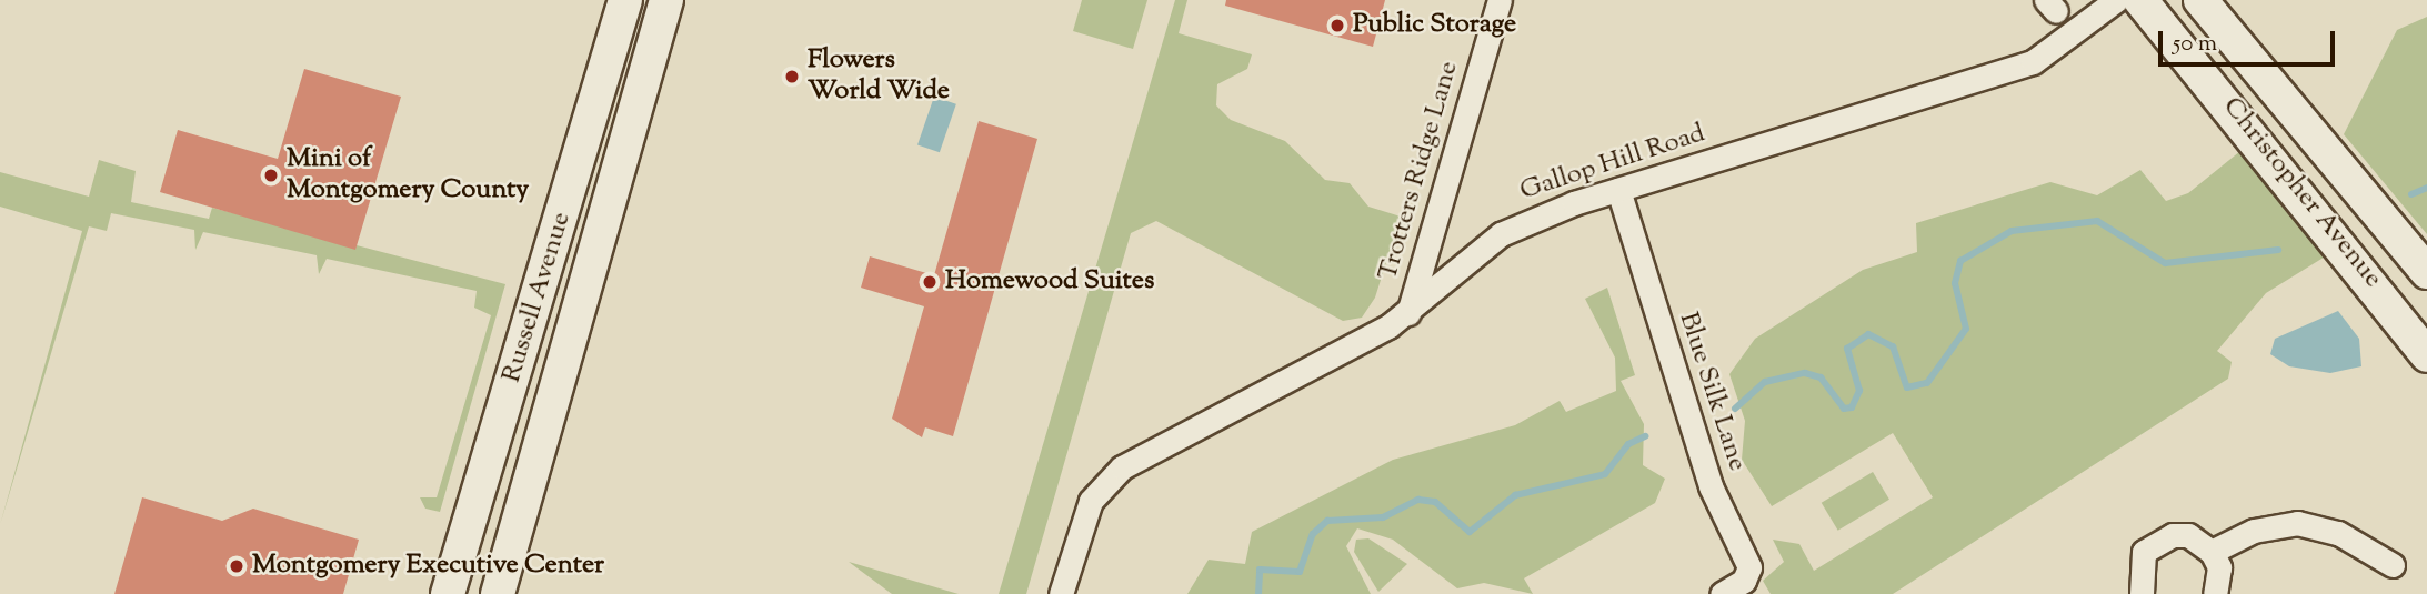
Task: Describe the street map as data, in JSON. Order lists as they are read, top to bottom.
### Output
{
  "streets": {
    "street": [
      "Gallop Hill Road",
      "Trotters Ridge Lane",
      "Christopher Avenue",
      "Russell Avenue",
      "Blue Silk Lane"
    ]
  },
  "crossings": [
    ["Gallop Hill Road", "Trotters Ridge Lane"],
    ["Gallop Hill Road", "Blue Silk Lane"]
  ],
  "places": [
    "Public Storage",
    "Flowers World Wide",
    "Mini of Montgomery County",
    "Homewood Suites",
    "Montgomery Executive Center"
  ],
  "scale_bar": "50 m"
}
